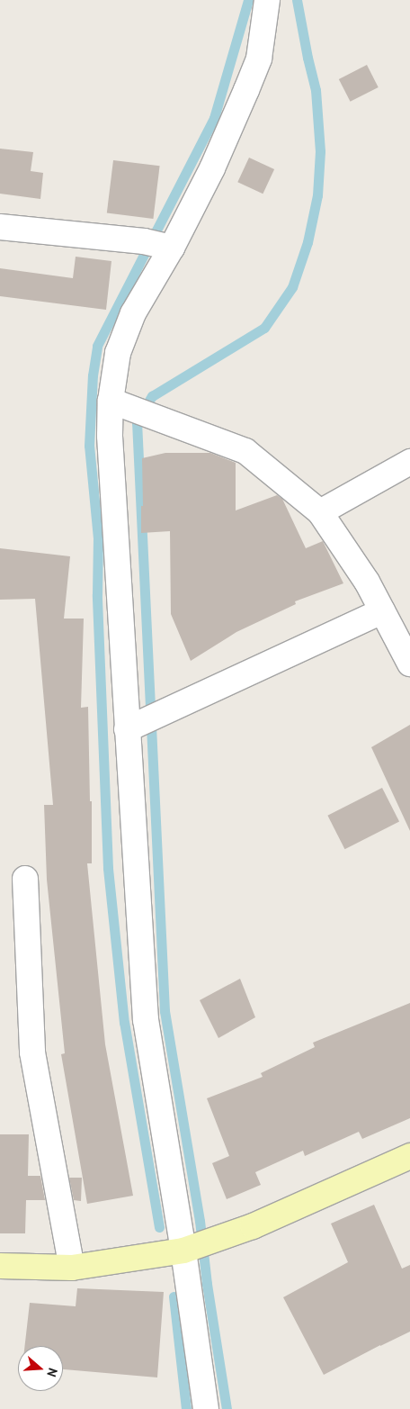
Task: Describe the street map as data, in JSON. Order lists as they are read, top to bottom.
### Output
{
  "north": "right"
}
